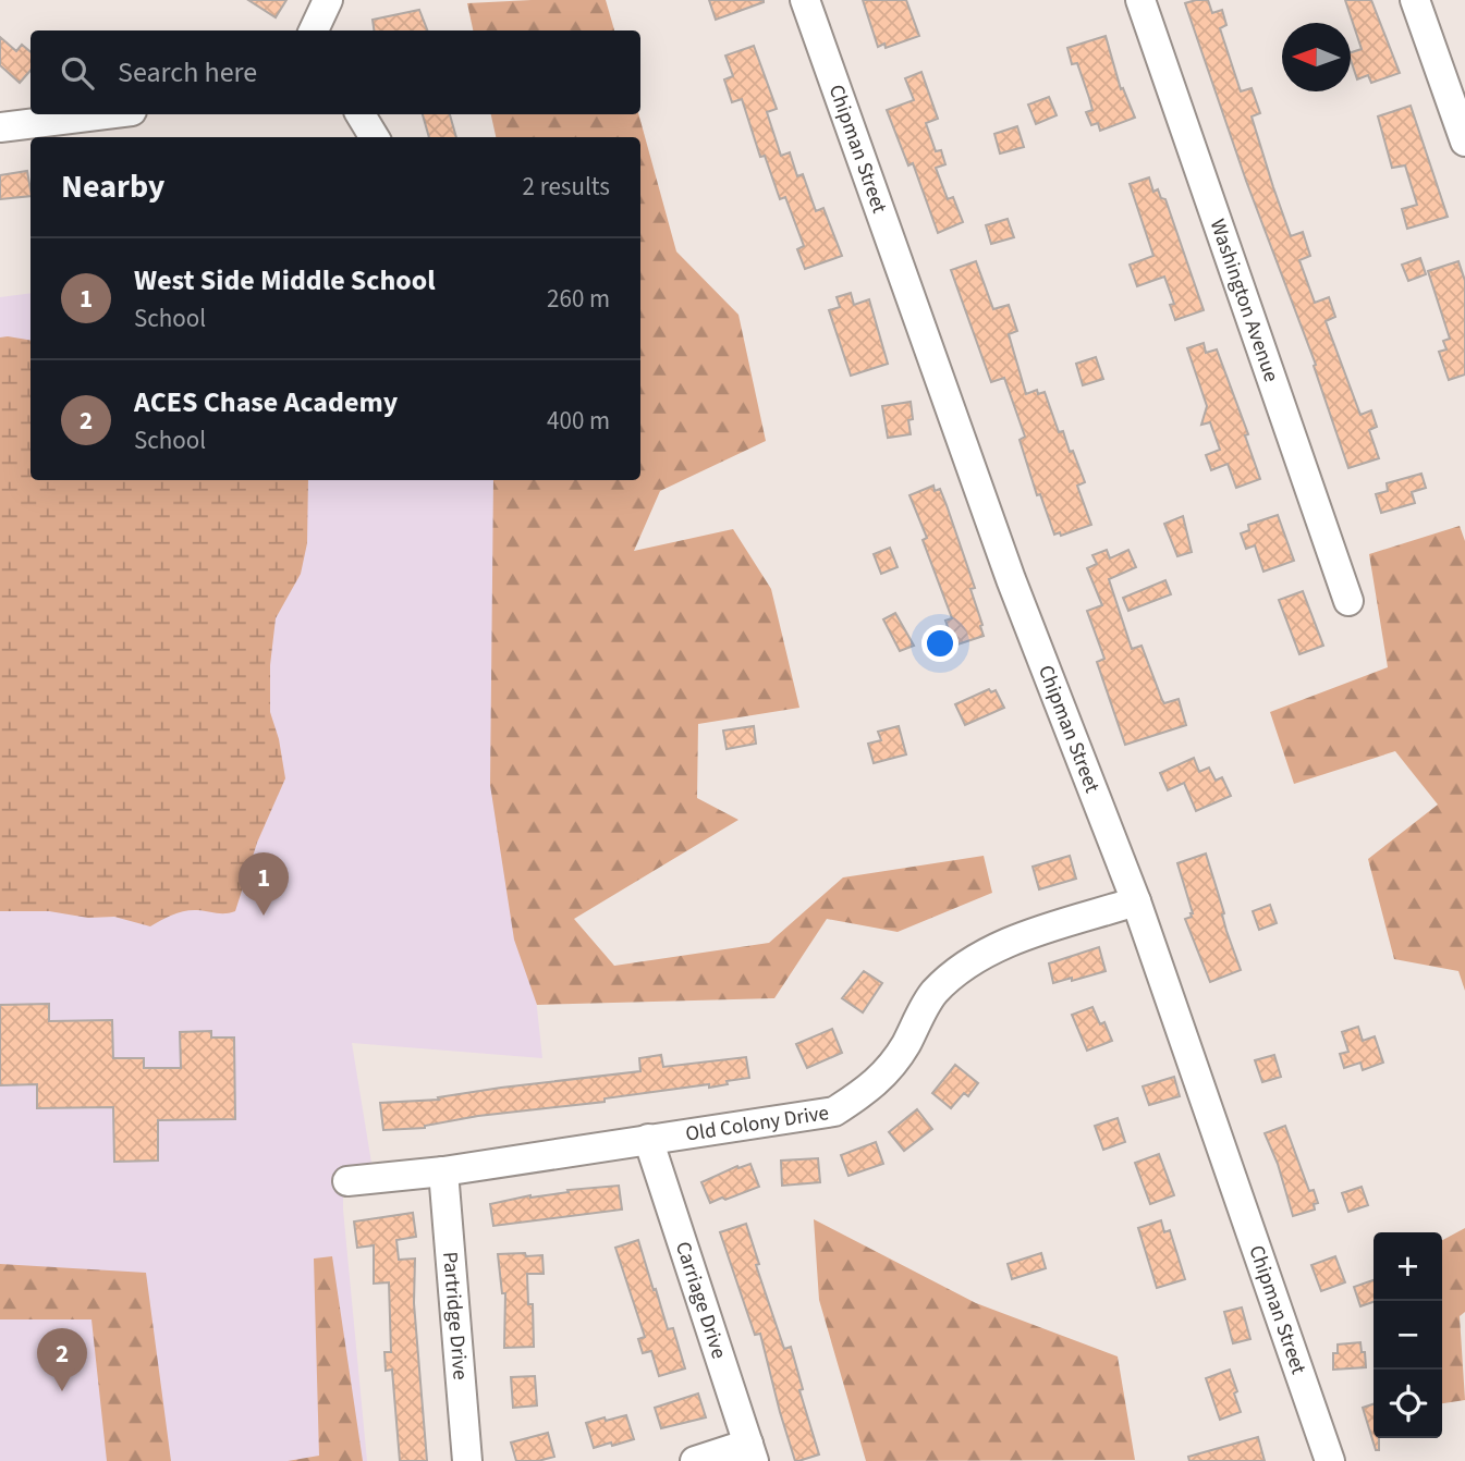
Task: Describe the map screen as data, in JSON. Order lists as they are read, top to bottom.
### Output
{
  "streets": {
    "street": [
      "Chipman Street",
      "Washington Avenue",
      "Old Colony Drive",
      "Carriage Drive",
      "Partridge Drive"
    ]
  },
  "crossings": [
    ["Chipman Street", "Old Colony Drive"],
    ["Old Colony Drive", "Carriage Drive"],
    ["Old Colony Drive", "Partridge Drive"]
  ],
  "north": "left",
  "page": {
    "search": "Search here",
    "heading": ["Nearby", "2 results"],
    "list": [
      {
        "mark": "1",
        "name": "West Side Middle School",
        "note": "School",
        "value": "260 m"
      },
      {
        "mark": "2",
        "name": "ACES Chase Academy",
        "note": "School",
        "value": "400 m"
      }
    ],
    "pins": ["1", "2"],
    "map_buttons": ["+", "−"]
  }
}
